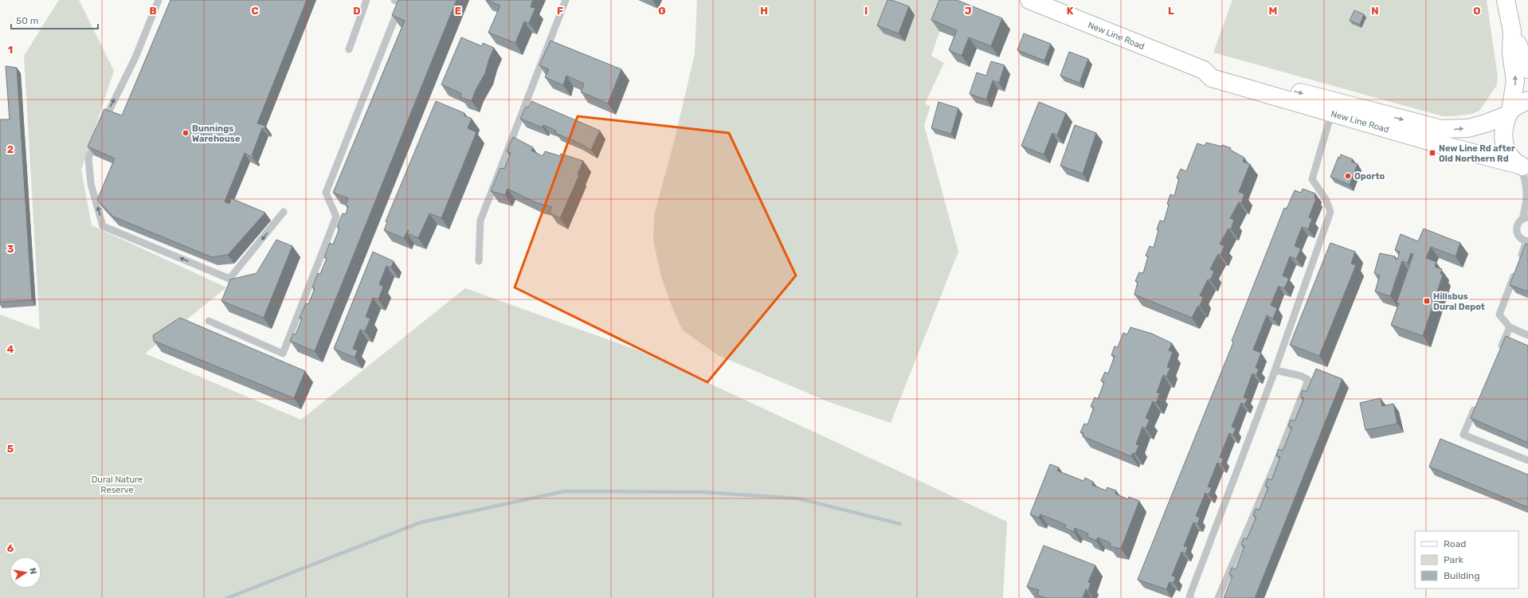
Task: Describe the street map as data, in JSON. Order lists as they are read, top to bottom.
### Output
{
  "streets": {
    "main road": ["New Line Road"]
  },
  "parks": ["Dural Nature Reserve"],
  "places": {
    "other": ["Bunnings Warehouse", "Oporto"],
    "transit": ["New Line Rd after Old Northern Rd", "Hillsbus Dural Depot"]
  },
  "legend": ["Road", "Park", "Building"],
  "scale_bar": "50 m",
  "north": "right",
  "grid": {
    "columns": [
      "B",
      "C",
      "D",
      "E",
      "F",
      "G",
      "H",
      "I",
      "J",
      "K",
      "L",
      "M",
      "N",
      "O"
    ],
    "rows": [
      "1",
      "2",
      "3",
      "4",
      "5",
      "6"
    ]
  }
}
